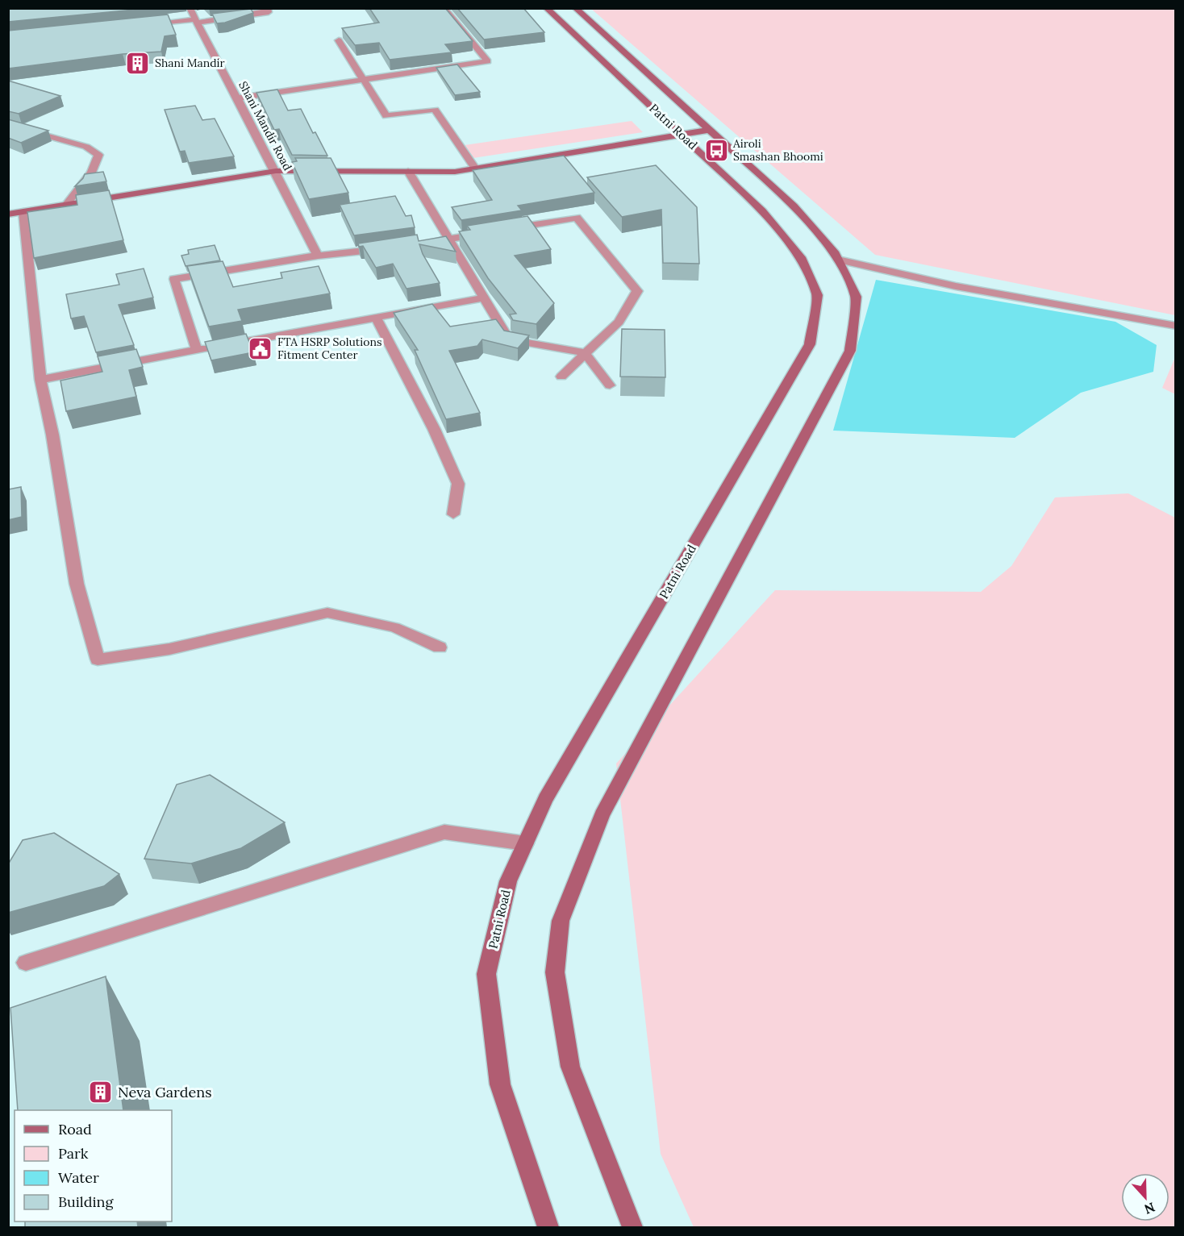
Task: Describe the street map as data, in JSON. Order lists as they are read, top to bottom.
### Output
{
  "streets": {
    "main road": ["Patni Road"],
    "street": ["Shani Mandir Road"]
  },
  "places": {
    "building": ["Shani Mandir", "Neva Gardens"],
    "bus stop": ["Airoli Smashan Bhoomi"],
    "public building": ["FTA HSRP Solutions Fitment Center"]
  },
  "legend": [
    "Road",
    "Park",
    "Water",
    "Building"
  ],
  "north": "bottom"
}
